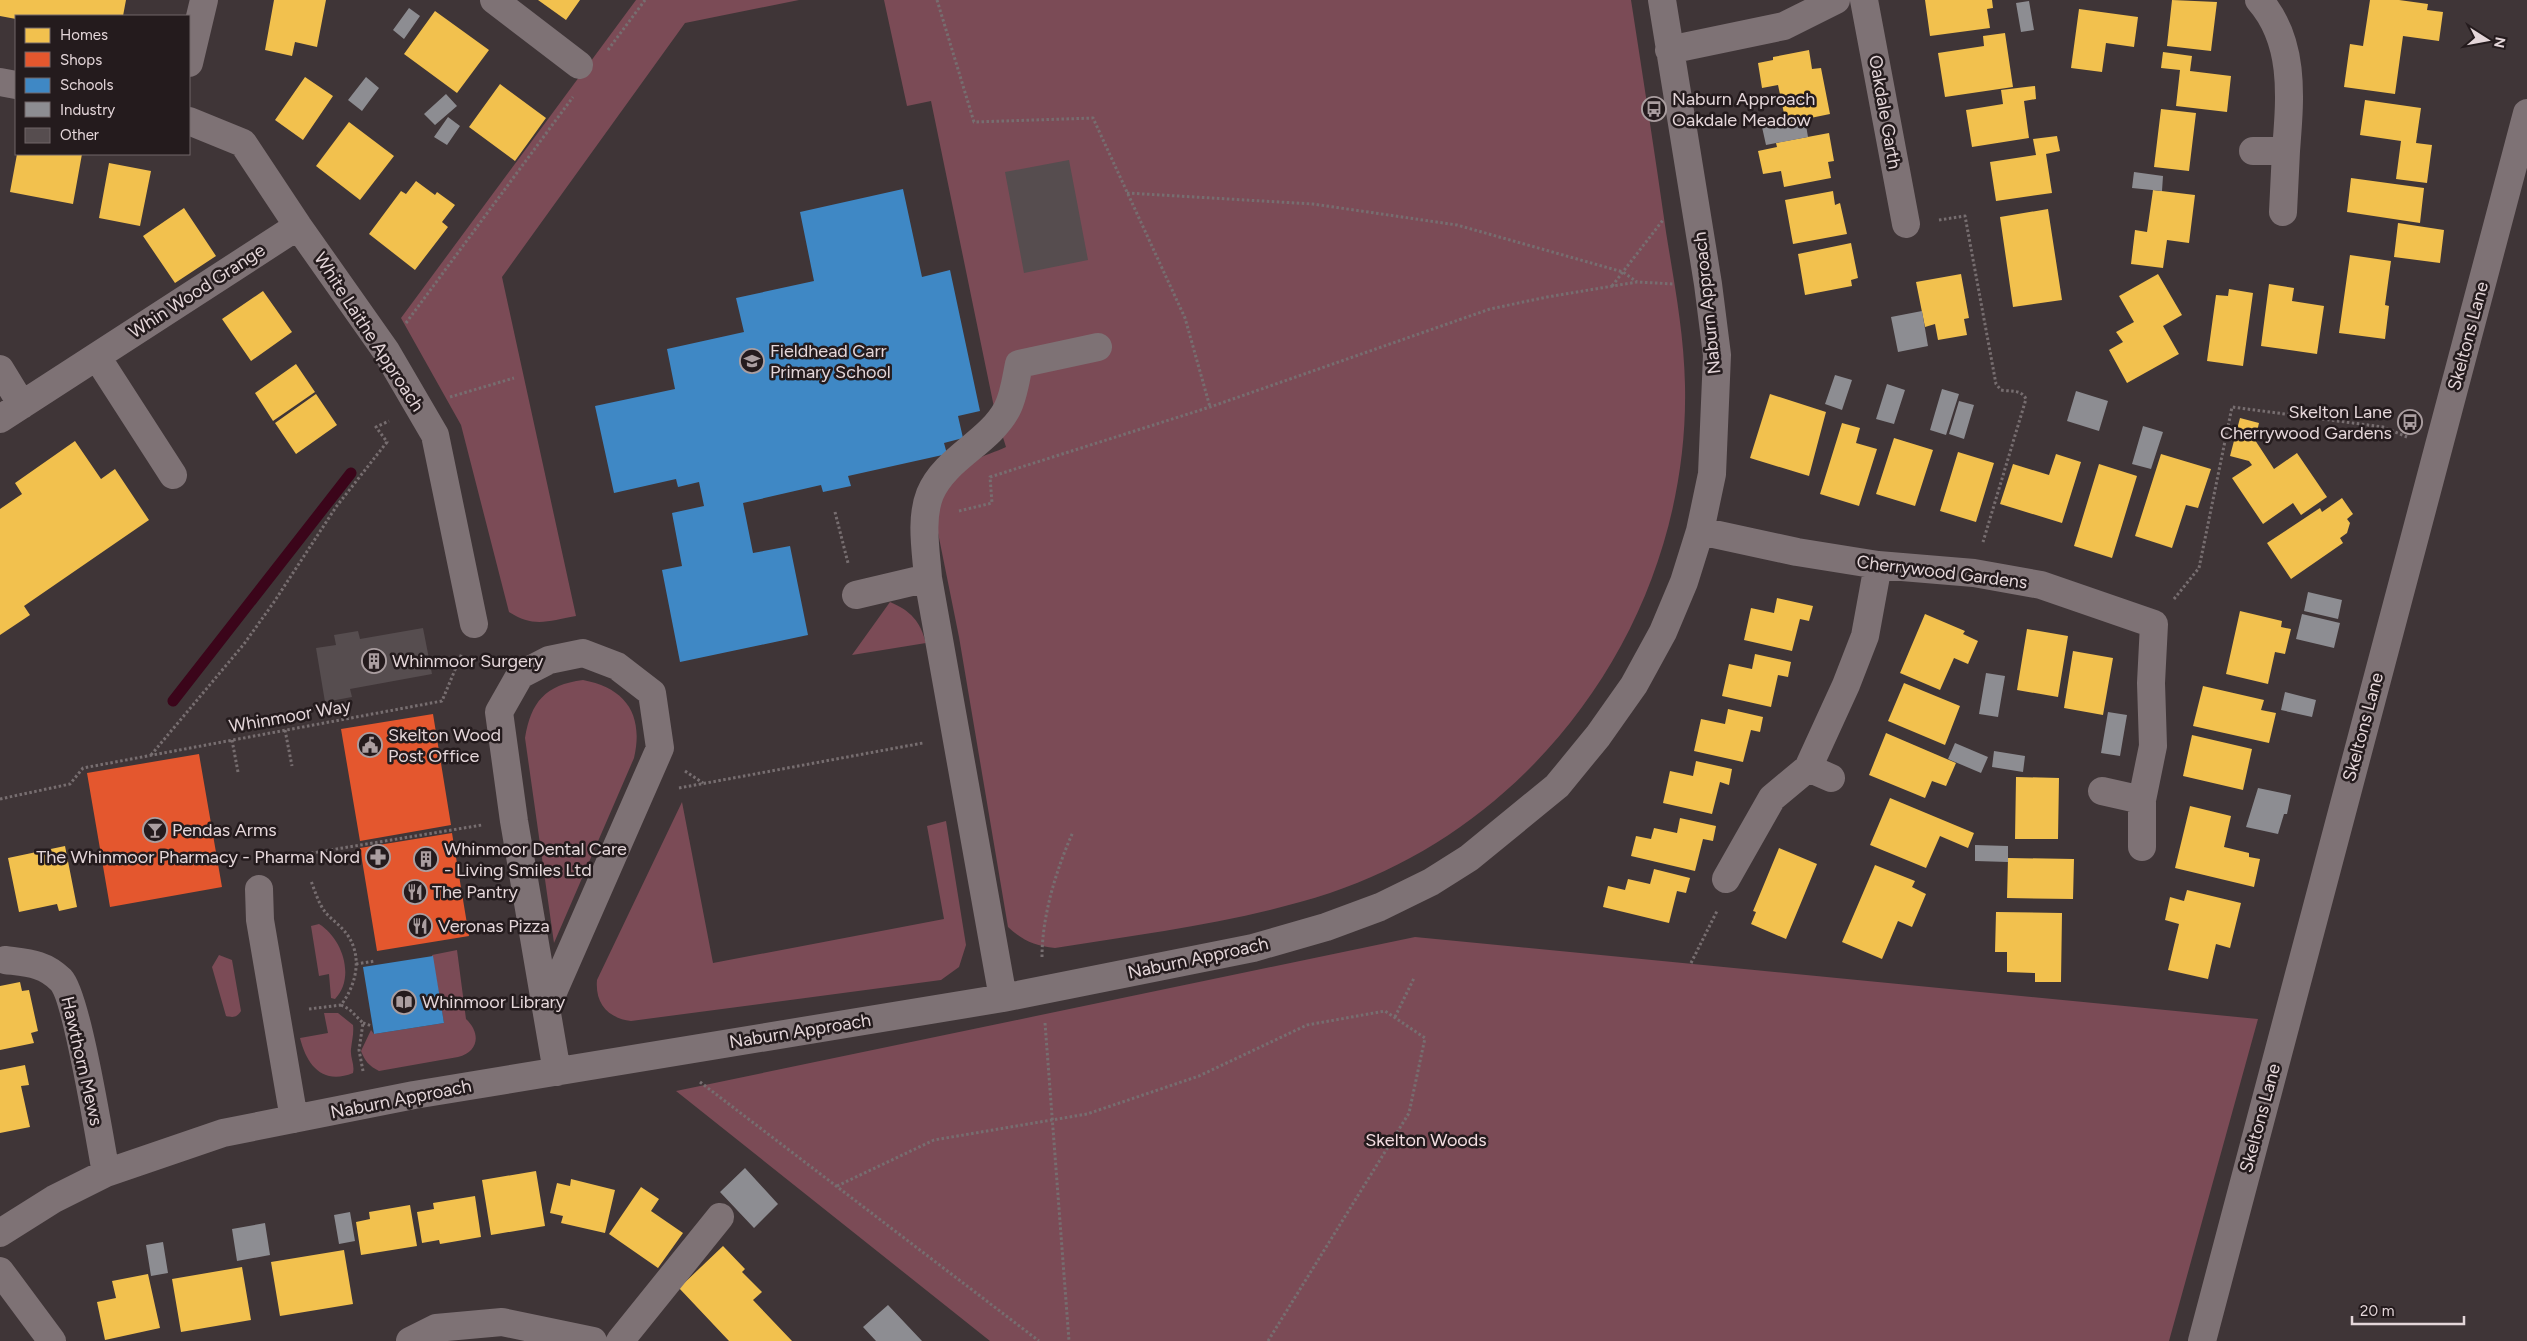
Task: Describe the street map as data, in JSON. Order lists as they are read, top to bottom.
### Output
{
  "streets": {
    "street": [
      "Oakdale Garth",
      "Whin Wood Grange",
      "Naburn Approach",
      "White Laithe Approach",
      "Skeltons Lane",
      "Cherrywood Gardens",
      "Hawthorn Mews"
    ],
    "path": ["Whinmoor Way"]
  },
  "crossings": [
    ["Whin Wood Grange", "White Laithe Approach"],
    ["Naburn Approach", "Cherrywood Gardens"],
    ["Naburn Approach", "Hawthorn Mews"],
    ["White Laithe Approach", "Whinmoor Way"]
  ],
  "parks": ["Skelton Woods"],
  "places": {
    "bus stop": ["Naburn Approach Oakdale Meadow", "Skelton Lane Cherrywood Gardens"],
    "school or university": ["Fieldhead Carr Primary School"],
    "building": ["Whinmoor Surgery", "Whinmoor Dental Care - Living Smiles Ltd"],
    "public building": ["Skelton Wood Post Office"],
    "bar": ["Pendas Arms"],
    "pharmacy": ["The Whinmoor Pharmacy - Pharma Nord"],
    "restaurant": ["The Pantry", "Veronas Pizza"],
    "library": ["Whinmoor Library"]
  },
  "legend": [
    "Homes",
    "Shops",
    "Schools",
    "Industry",
    "Other"
  ],
  "scale_bar": "20 m",
  "north": "right"
}
